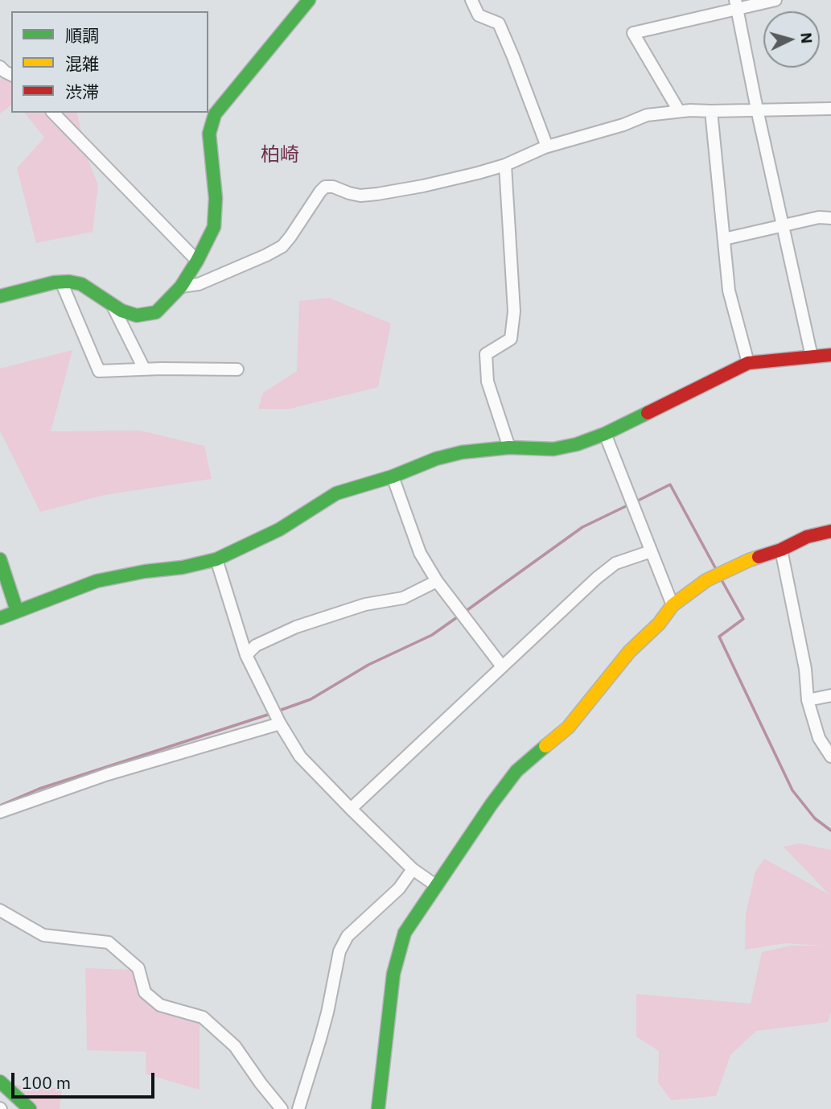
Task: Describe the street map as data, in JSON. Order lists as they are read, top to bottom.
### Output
{
  "districts": ["柏崎"],
  "legend": ["順調", "混雑", "渋滞"],
  "scale_bar": "100 m",
  "north": "right"
}
